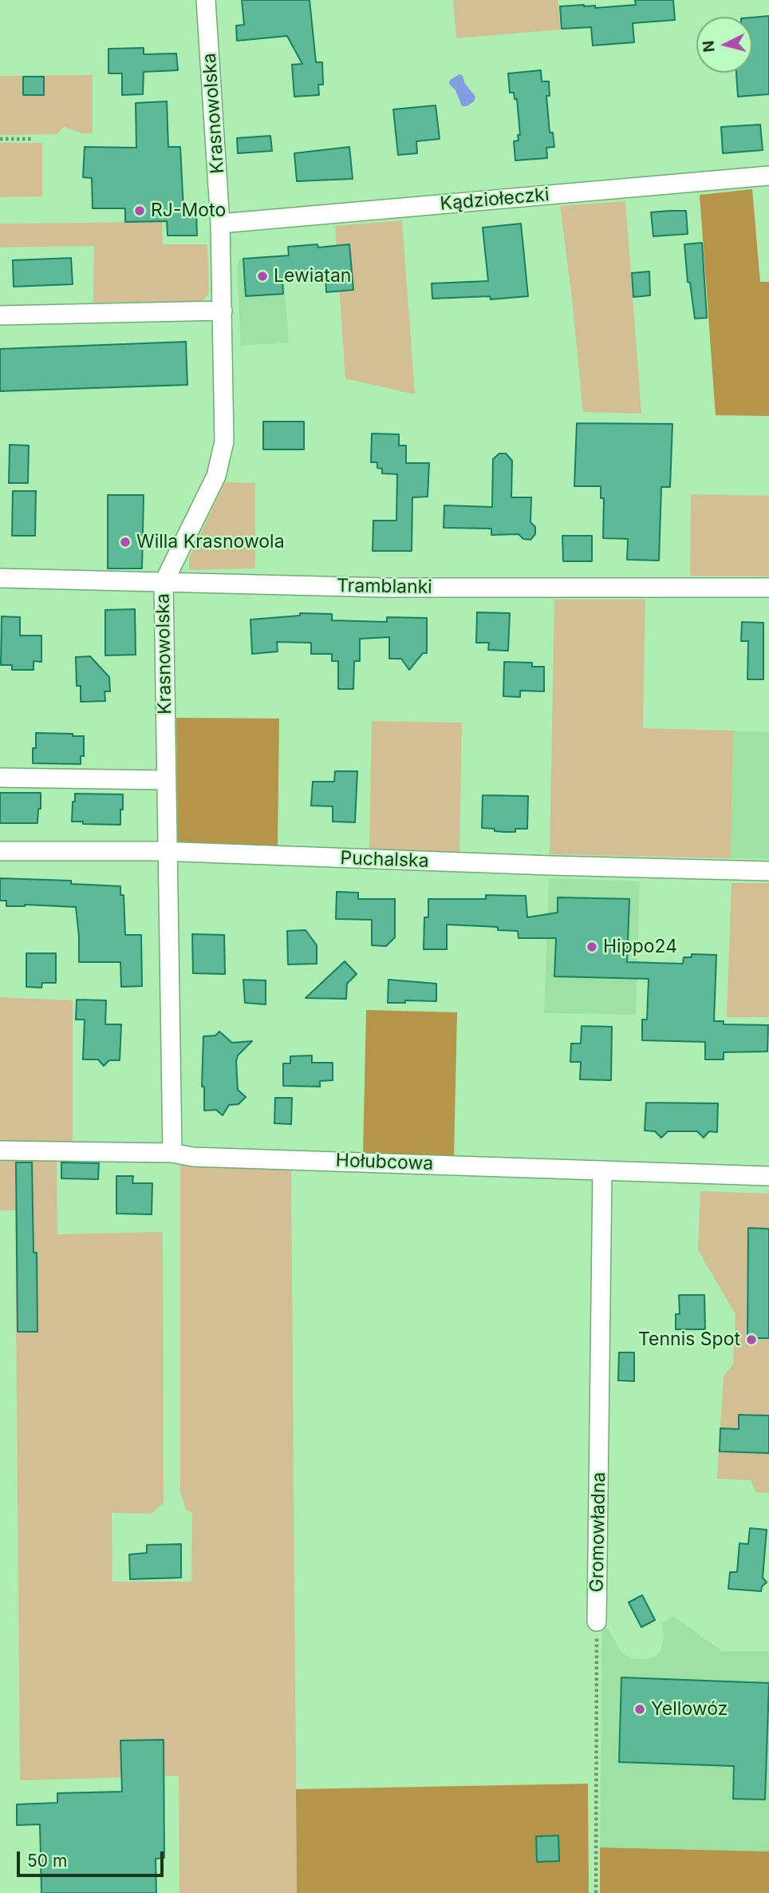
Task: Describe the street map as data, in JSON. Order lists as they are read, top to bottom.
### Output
{
  "streets": {
    "street": [
      "Krasnowolska",
      "Kądziołeczki",
      "Tramblanki",
      "Puchalska",
      "Hołubcowa",
      "Gromowładna"
    ]
  },
  "crossings": [
    ["Krasnowolska", "Kądziołeczki"],
    ["Krasnowolska", "Tramblanki"],
    ["Krasnowolska", "Puchalska"],
    ["Krasnowolska", "Hołubcowa"],
    ["Hołubcowa", "Gromowładna"]
  ],
  "places": [
    "RJ-Moto",
    "Lewiatan",
    "Willa Krasnowola",
    "Hippo24",
    "Tennis Spot",
    "Yellowóz"
  ],
  "scale_bar": "50 m",
  "north": "left"
}
